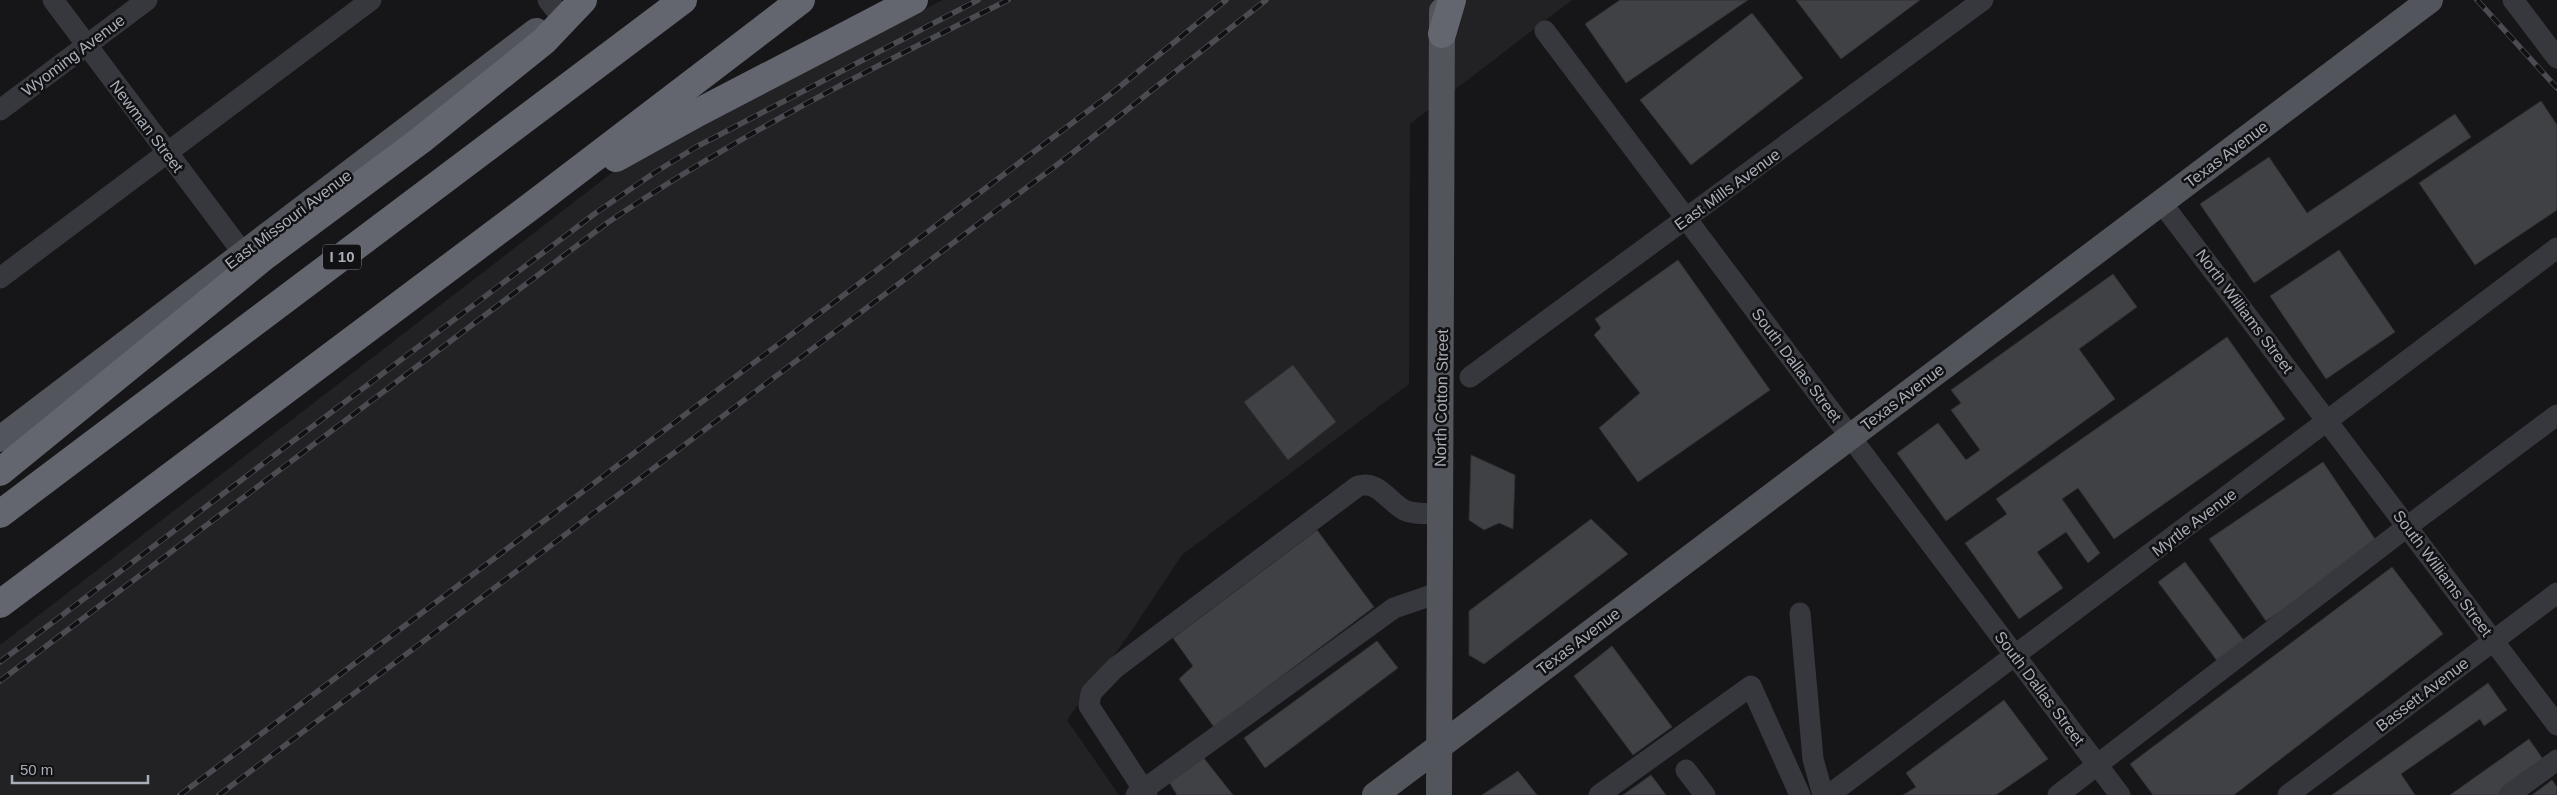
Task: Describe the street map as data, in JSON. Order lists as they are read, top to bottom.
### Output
{
  "streets": {
    "highway": ["I 10"],
    "main road": ["Texas Avenue", "East Missouri Avenue", "North Cotton Street"],
    "street": [
      "Wyoming Avenue",
      "Newman Street",
      "East Mills Avenue",
      "North Williams Street",
      "South Dallas Street",
      "Myrtle Avenue",
      "South Williams Street",
      "Bassett Avenue"
    ]
  },
  "crossings": [
    ["Wyoming Avenue", "Newman Street"],
    ["Newman Street", "East Missouri Avenue"],
    ["Texas Avenue", "North Williams Street"],
    ["Texas Avenue", "South Dallas Street"],
    ["Texas Avenue", "North Cotton Street"],
    ["East Mills Avenue", "South Dallas Street"],
    ["North Williams Street", "Myrtle Avenue"],
    ["North Williams Street", "South Williams Street"],
    ["South Dallas Street", "Myrtle Avenue"],
    ["Myrtle Avenue", "South Williams Street"],
    ["South Williams Street", "Bassett Avenue"]
  ],
  "scale_bar": "50 m"
}
